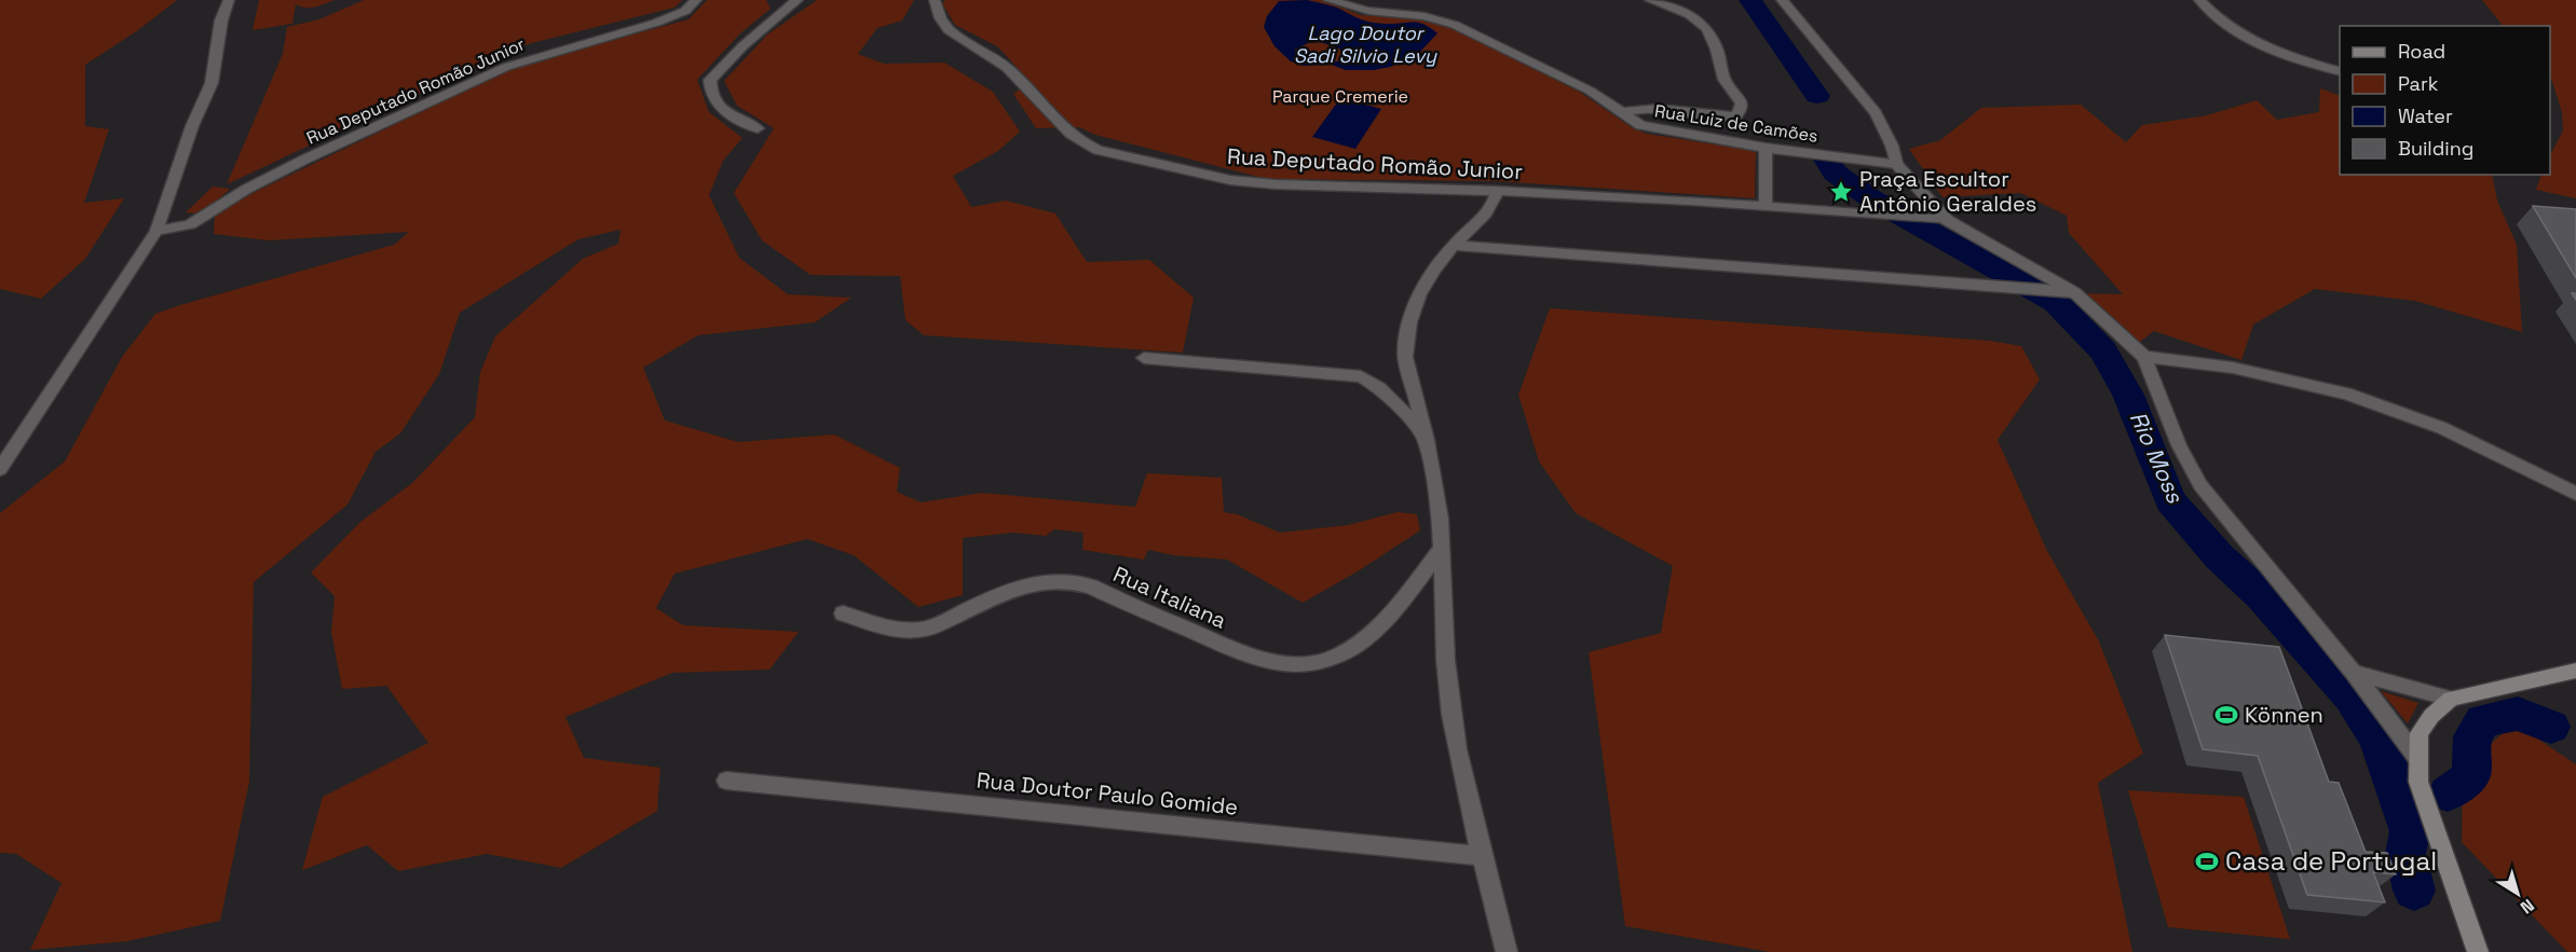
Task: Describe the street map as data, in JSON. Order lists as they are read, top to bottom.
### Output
{
  "streets": {
    "street": [
      "Rua Deputado Romão Junior",
      "Rua Luiz de Camões",
      "Rua Italiana",
      "Rua Doutor Paulo Gomide"
    ]
  },
  "water": ["Lago Doutor Sadi Silvio Levy", "Rio Moss"],
  "parks": ["Parque Cremerie"],
  "places": {
    "place": ["Praça Escultor Antônio Geraldes"],
    "sports": ["Können", "Casa de Portugal"]
  },
  "legend": [
    "Road",
    "Park",
    "Water",
    "Building"
  ],
  "north": "bottom right"
}
